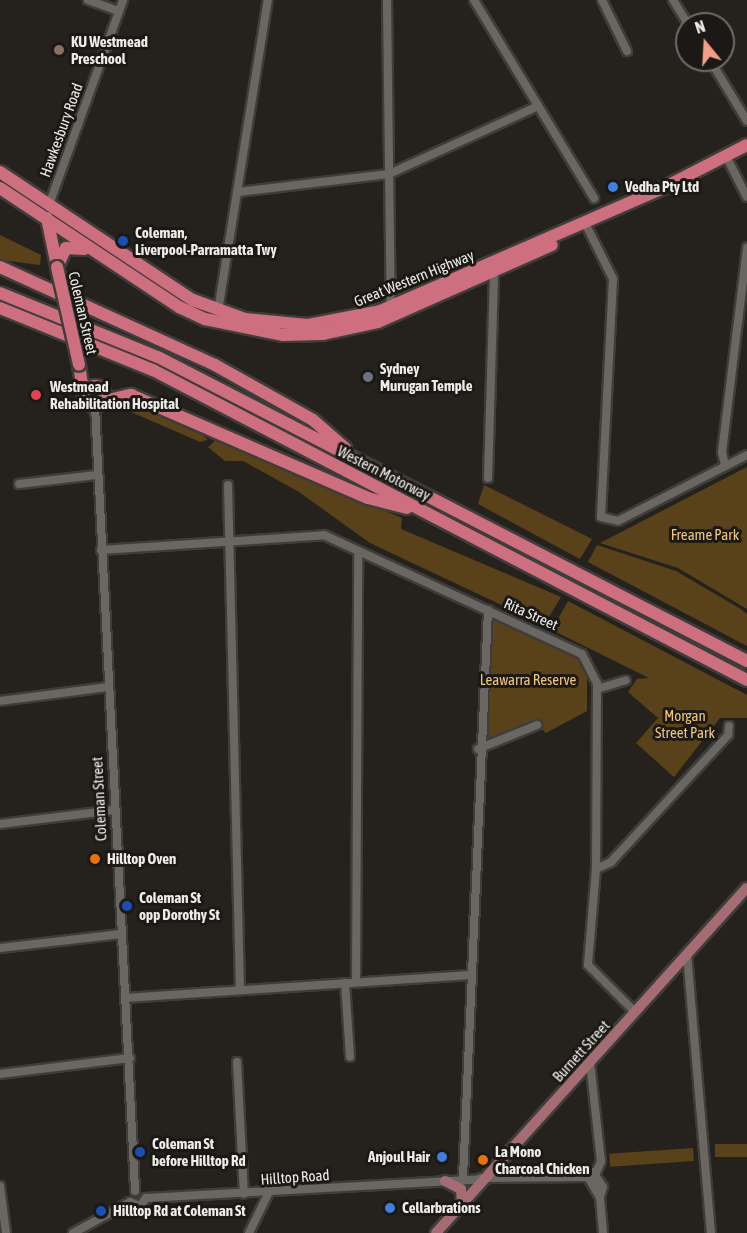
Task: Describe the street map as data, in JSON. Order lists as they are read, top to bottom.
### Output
{
  "streets": {
    "highway": ["Great Western Highway", "Coleman Street", "Western Motorway"],
    "main road": ["Burnett Street"],
    "street": ["Hawkesbury Road", "Rita Street", "Hilltop Road"]
  },
  "crossings": [
    ["Hawkesbury Road", "Great Western Highway"],
    ["Hawkesbury Road", "Coleman Street"],
    ["Great Western Highway", "Coleman Street"],
    ["Coleman Street", "Rita Street"],
    ["Rita Street", "Burnett Street"],
    ["Burnett Street", "Hilltop Road"]
  ],
  "parks": ["Freame Park", "Leawarra Reserve", "Morgan Street Park"],
  "places": [
    "KU Westmead Preschool",
    "Vedha Pty Ltd",
    "Coleman, Liverpool-Parramatta Twy",
    "Sydney Murugan Temple",
    "Westmead Rehabilitation Hospital",
    "Hilltop Oven",
    "Coleman St opp Dorothy St",
    "Coleman St before Hilltop Rd",
    "Anjoul Hair",
    "La Mono Charcoal Chicken",
    "Cellarbrations",
    "Hilltop Rd at Coleman St"
  ],
  "north": "top"
}
